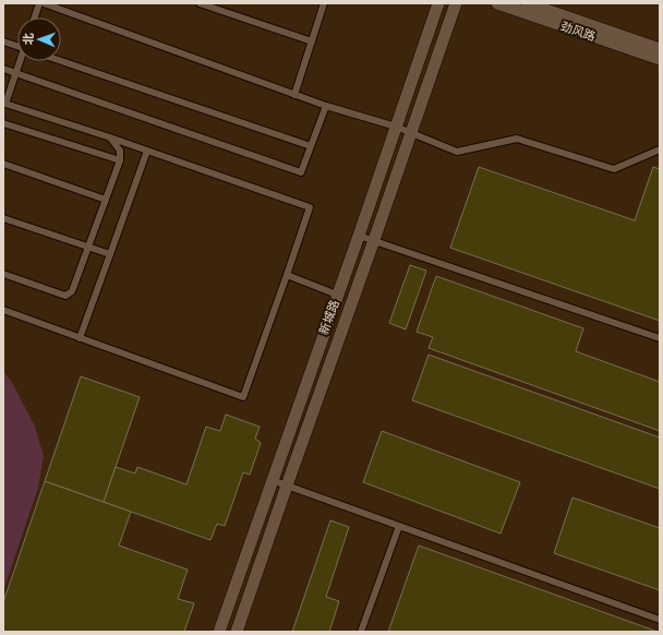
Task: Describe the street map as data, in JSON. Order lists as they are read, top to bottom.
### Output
{
  "streets": {
    "street": ["劲风路", "新城路"]
  },
  "north": "left"
}
